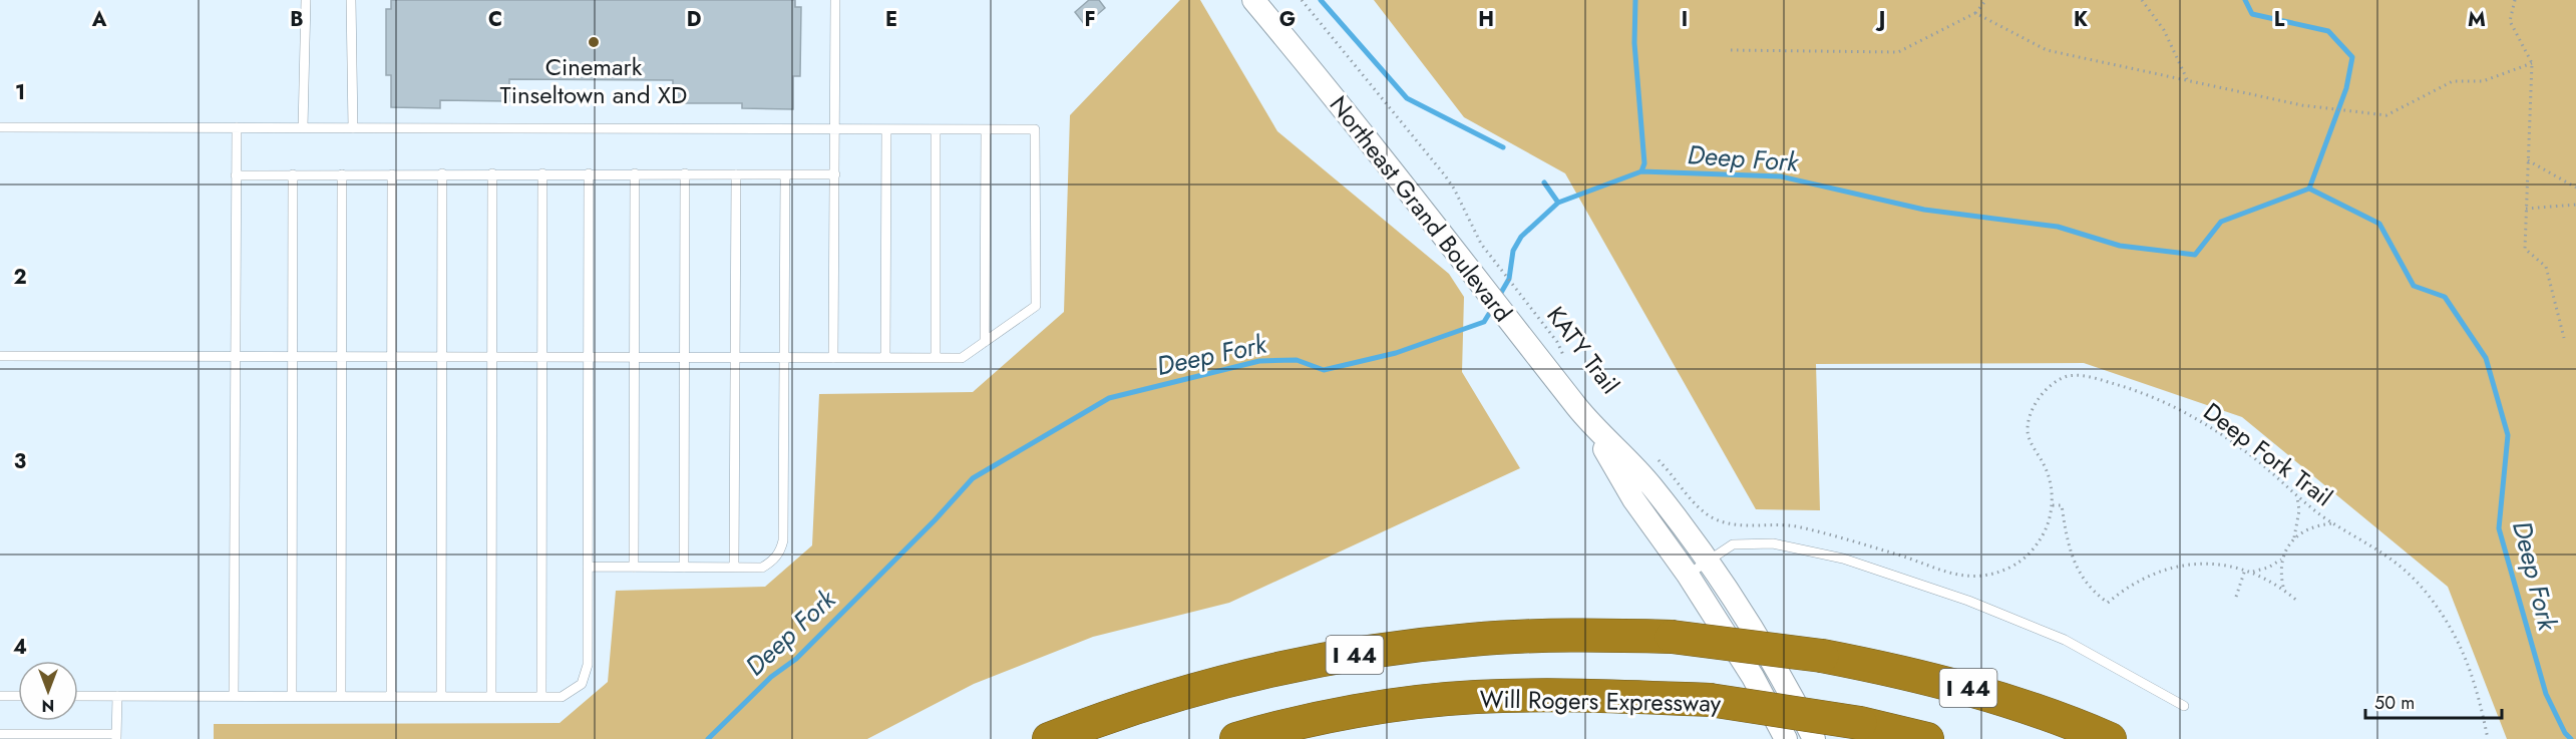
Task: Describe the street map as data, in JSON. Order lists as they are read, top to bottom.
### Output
{
  "streets": {
    "highway": ["I 44", "Will Rogers Expressway"],
    "street": ["Northeast Grand Boulevard"],
    "path": ["KATY Trail", "Deep Fork Trail"]
  },
  "water": ["Deep Fork"],
  "places": ["Cinemark Tinseltown and XD"],
  "scale_bar": "50 m",
  "north": "bottom",
  "grid": {
    "columns": [
      "A",
      "B",
      "C",
      "D",
      "E",
      "F",
      "G",
      "H",
      "I",
      "J",
      "K",
      "L",
      "M"
    ],
    "rows": [
      "1",
      "2",
      "3",
      "4"
    ]
  }
}
